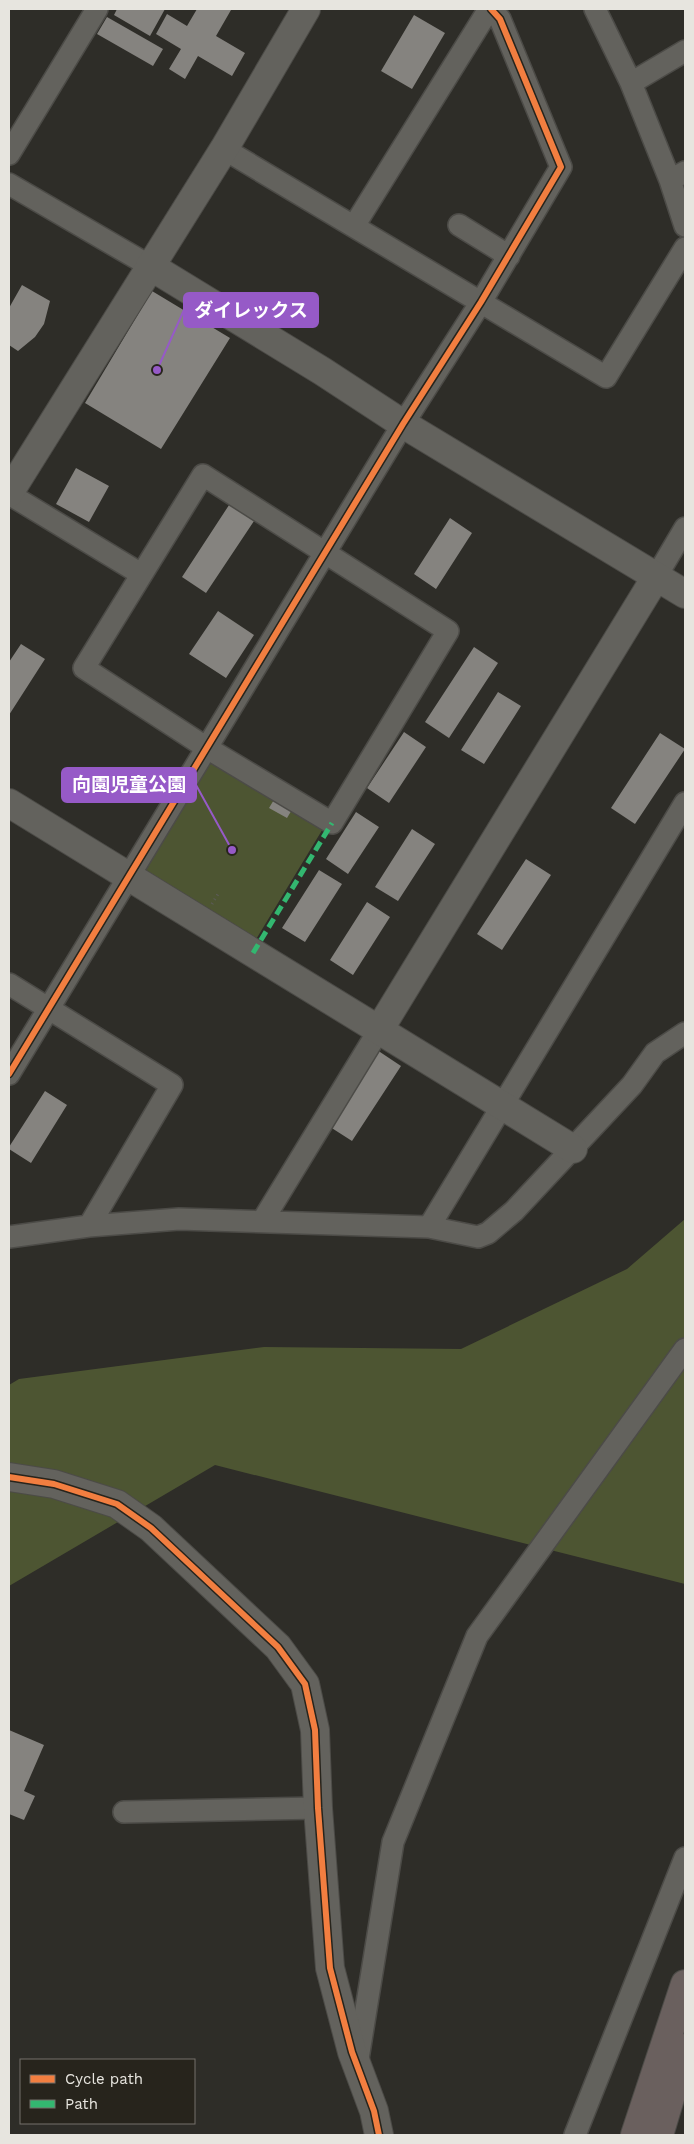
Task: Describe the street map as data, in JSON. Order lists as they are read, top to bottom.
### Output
{
  "places": ["ダイレックス", "向園児童公園"],
  "legend": ["Cycle path", "Path"]
}
